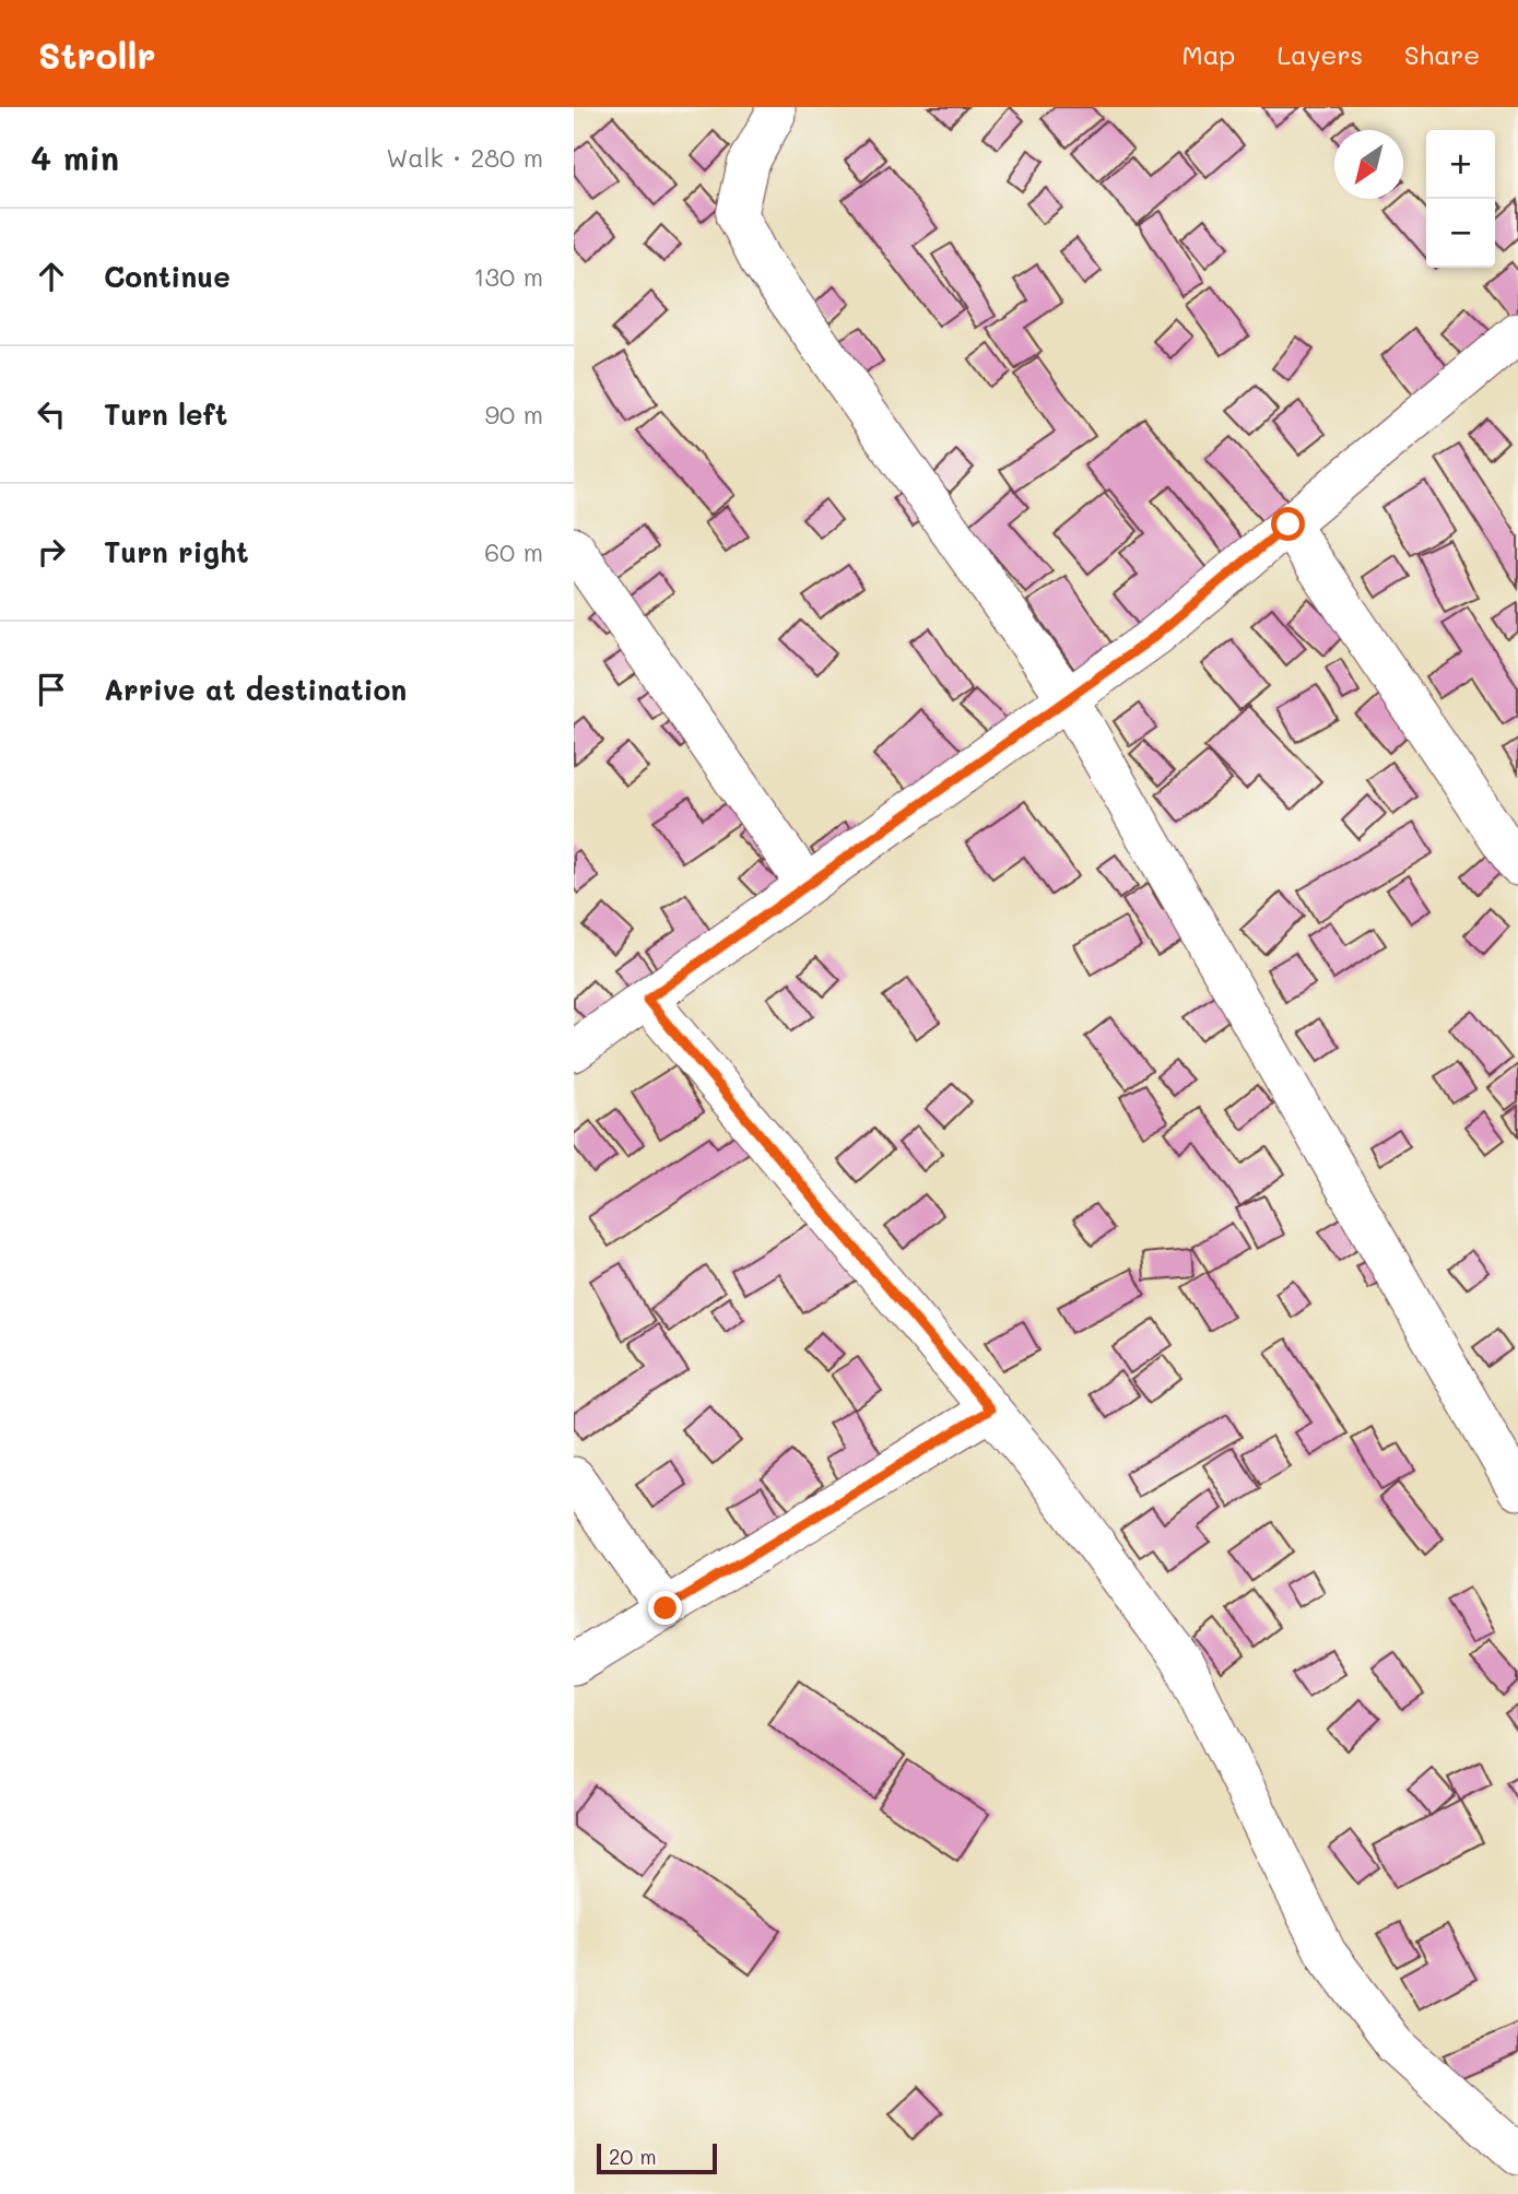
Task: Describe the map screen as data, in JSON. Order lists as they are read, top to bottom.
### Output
{
  "scale_bar": "20 m",
  "north": "bottom left",
  "page": {
    "header": "Strollr",
    "nav": ["Map", "Layers", "Share"],
    "heading": ["4 min", "Walk · 280 m"],
    "map_buttons": ["+", "−"],
    "list": [
      ["Continue", "130 m"],
      ["Turn left", "90 m"],
      ["Turn right", "60 m"],
      "Arrive at destination"
    ],
    "scale": "20 m"
  }
}
